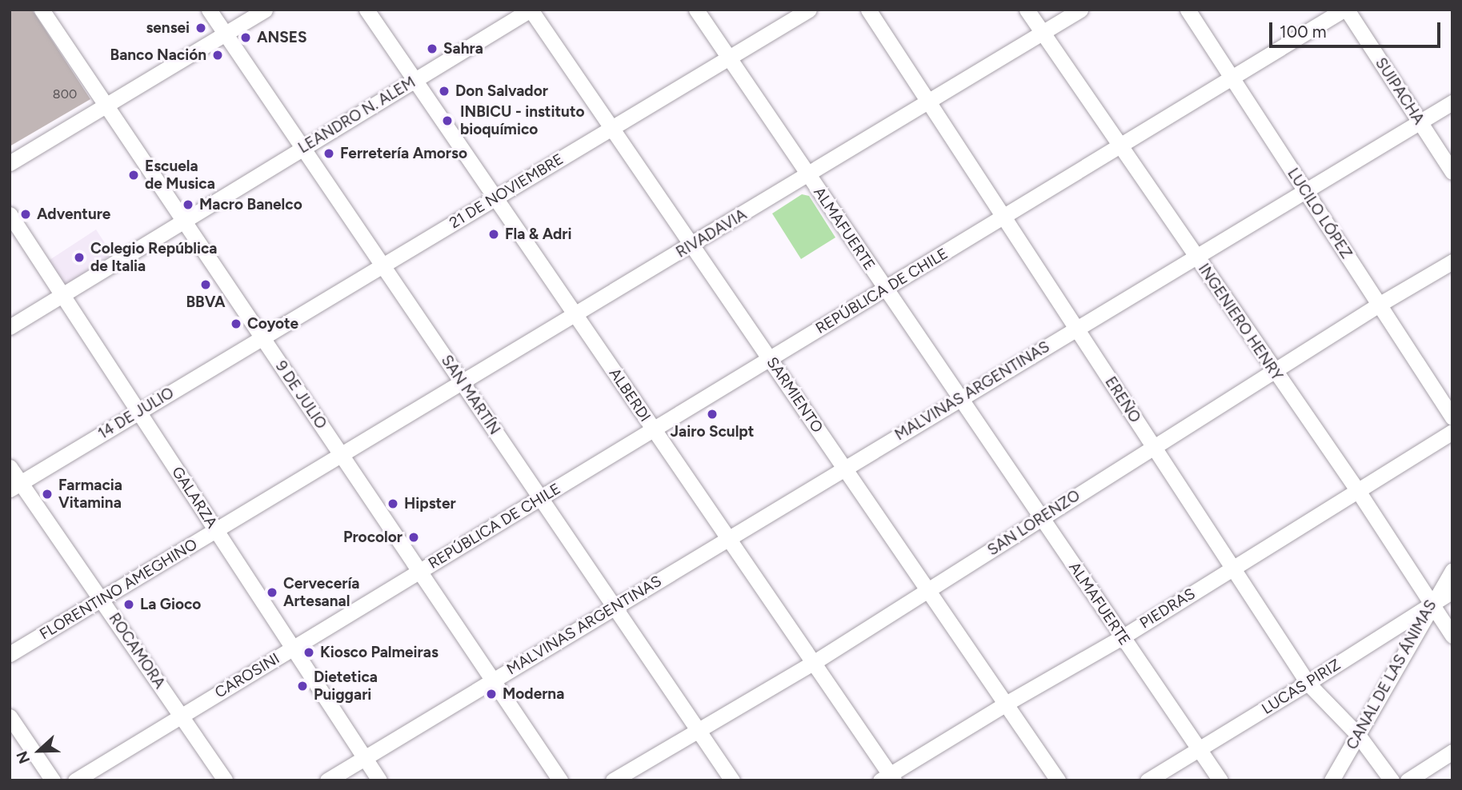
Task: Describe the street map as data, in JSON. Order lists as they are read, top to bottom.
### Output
{
  "streets": {
    "street": [
      "SUIPACHA",
      "LEANDRO N. ALEM",
      "21 DE NOVIEMBRE",
      "LUCILO LÓPEZ",
      "ALMAFUERTE",
      "RIVADAVIA",
      "REPÚBLICA DE CHILE",
      "INGENIERO HENRY",
      "MALVINAS ARGENTINAS",
      "9 DE JULIO",
      "SAN MARTÍN",
      "ALBERDI",
      "SARMIENTO",
      "EREÑO",
      "14 DE JULIO",
      "GALARZA",
      "SAN LORENZO",
      "FLORENTINO AMEGHINO",
      "PIEDRAS",
      "ROCAMORA",
      "CANAL DE LAS ÁNIMAS",
      "CAROSINI",
      "LUCAS PIRIZ"
    ]
  },
  "crossings": [
    ["SUIPACHA", "REPÚBLICA DE CHILE"],
    ["SUIPACHA", "MALVINAS ARGENTINAS"],
    ["LEANDRO N. ALEM", "9 DE JULIO"],
    ["LEANDRO N. ALEM", "SAN MARTÍN"],
    ["LEANDRO N. ALEM", "ALBERDI"],
    ["LEANDRO N. ALEM", "SARMIENTO"],
    ["LEANDRO N. ALEM", "GALARZA"],
    ["21 DE NOVIEMBRE", "ALMAFUERTE"],
    ["21 DE NOVIEMBRE", "9 DE JULIO"],
    ["21 DE NOVIEMBRE", "SAN MARTÍN"],
    ["21 DE NOVIEMBRE", "ALBERDI"],
    ["21 DE NOVIEMBRE", "SARMIENTO"],
    ["21 DE NOVIEMBRE", "14 DE JULIO"],
    ["LUCILO LÓPEZ", "REPÚBLICA DE CHILE"],
    ["LUCILO LÓPEZ", "MALVINAS ARGENTINAS"],
    ["LUCILO LÓPEZ", "SAN LORENZO"],
    ["ALMAFUERTE", "RIVADAVIA"],
    ["ALMAFUERTE", "REPÚBLICA DE CHILE"],
    ["ALMAFUERTE", "MALVINAS ARGENTINAS"],
    ["ALMAFUERTE", "SAN LORENZO"],
    ["ALMAFUERTE", "PIEDRAS"],
    ["ALMAFUERTE", "LUCAS PIRIZ"],
    ["RIVADAVIA", "INGENIERO HENRY"],
    ["RIVADAVIA", "9 DE JULIO"],
    ["RIVADAVIA", "SAN MARTÍN"],
    ["RIVADAVIA", "ALBERDI"],
    ["RIVADAVIA", "SARMIENTO"],
    ["RIVADAVIA", "EREÑO"],
    ["RIVADAVIA", "FLORENTINO AMEGHINO"],
    ["REPÚBLICA DE CHILE", "INGENIERO HENRY"],
    ["REPÚBLICA DE CHILE", "9 DE JULIO"],
    ["REPÚBLICA DE CHILE", "SAN MARTÍN"],
    ["REPÚBLICA DE CHILE", "ALBERDI"],
    ["REPÚBLICA DE CHILE", "SARMIENTO"],
    ["REPÚBLICA DE CHILE", "EREÑO"],
    ["REPÚBLICA DE CHILE", "CAROSINI"],
    ["INGENIERO HENRY", "MALVINAS ARGENTINAS"],
    ["INGENIERO HENRY", "SAN LORENZO"],
    ["INGENIERO HENRY", "PIEDRAS"],
    ["INGENIERO HENRY", "CANAL DE LAS ÁNIMAS"],
    ["INGENIERO HENRY", "LUCAS PIRIZ"],
    ["MALVINAS ARGENTINAS", "9 DE JULIO"],
    ["MALVINAS ARGENTINAS", "SAN MARTÍN"],
    ["MALVINAS ARGENTINAS", "ALBERDI"],
    ["MALVINAS ARGENTINAS", "SARMIENTO"],
    ["MALVINAS ARGENTINAS", "EREÑO"],
    ["MALVINAS ARGENTINAS", "GALARZA"],
    ["9 DE JULIO", "14 DE JULIO"],
    ["9 DE JULIO", "FLORENTINO AMEGHINO"],
    ["9 DE JULIO", "CAROSINI"],
    ["SAN MARTÍN", "SAN LORENZO"],
    ["ALBERDI", "SAN LORENZO"],
    ["ALBERDI", "PIEDRAS"],
    ["SARMIENTO", "SAN LORENZO"],
    ["SARMIENTO", "PIEDRAS"],
    ["EREÑO", "SAN LORENZO"],
    ["EREÑO", "PIEDRAS"],
    ["EREÑO", "CANAL DE LAS ÁNIMAS"],
    ["EREÑO", "LUCAS PIRIZ"],
    ["14 DE JULIO", "GALARZA"],
    ["14 DE JULIO", "ROCAMORA"],
    ["GALARZA", "FLORENTINO AMEGHINO"],
    ["GALARZA", "CAROSINI"],
    ["FLORENTINO AMEGHINO", "ROCAMORA"],
    ["ROCAMORA", "CAROSINI"],
    ["CANAL DE LAS ÁNIMAS", "LUCAS PIRIZ"]
  ],
  "places": [
    "sensei",
    "ANSES",
    "Sahra",
    "Banco Nación",
    "Don Salvador",
    "INBICU - instituto bioquímico",
    "Ferretería Amorso",
    "Escuela de Musica",
    "Macro Banelco",
    "Adventure",
    "Fla & Adri",
    "Colegio República de Italia",
    "BBVA",
    "Coyote",
    "Jairo Sculpt",
    "Farmacia Vitamina",
    "Hipster",
    "Procolor",
    "Cervecería Artesanal",
    "La Gioco",
    "Kiosco Palmeiras",
    "Dietetica Puiggari",
    "Moderna"
  ],
  "house_numbers": ["800"],
  "scale_bar": "100 m",
  "north": "left"
}
